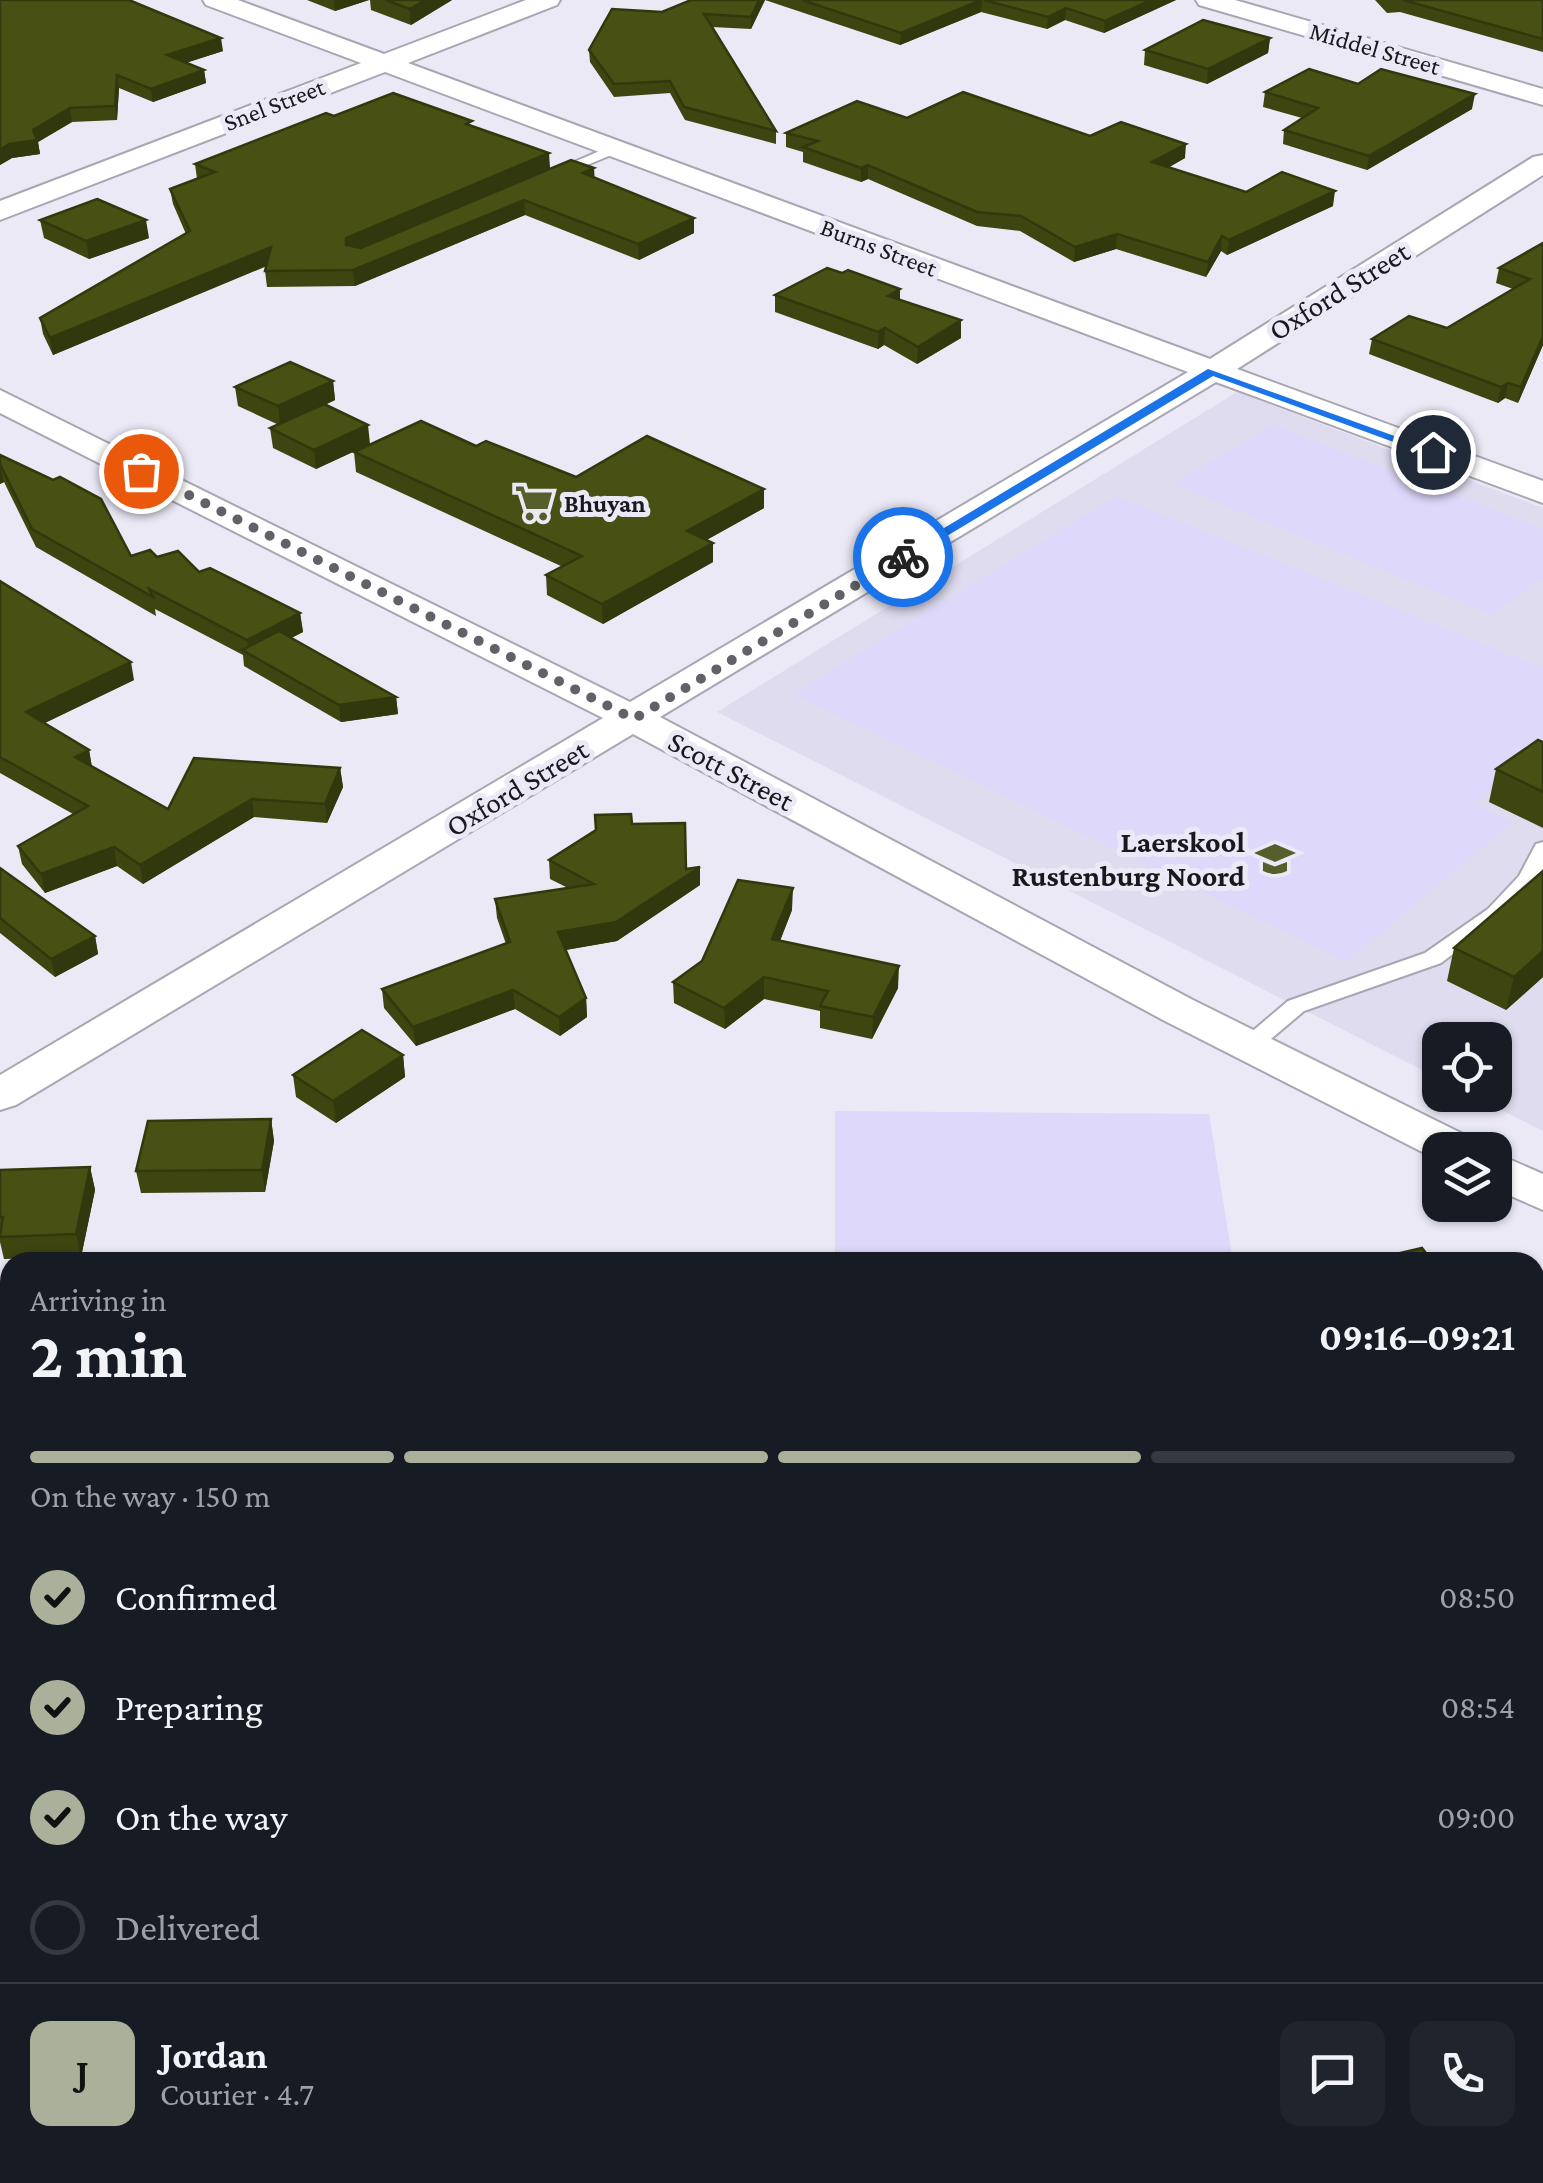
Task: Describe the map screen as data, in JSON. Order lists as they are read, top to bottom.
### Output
{
  "streets": {
    "street": [
      "Middel Street",
      "Snel Street",
      "Burns Street",
      "Oxford Street",
      "Scott Street"
    ]
  },
  "crossings": [
    ["Snel Street", "Burns Street"],
    ["Burns Street", "Oxford Street"],
    ["Oxford Street", "Scott Street"]
  ],
  "places": {
    "supermarket": ["Bhuyan"],
    "school or university": ["Laerskool Rustenburg Noord"]
  },
  "page": {
    "heading": ["2 min", "Arriving in", "09:16–09:21"],
    "panel": ["Jordan", "Courier · 4.7"],
    "bar": "On the way · 150 m",
    "list": [
      ["Confirmed", "08:50"],
      ["Preparing", "08:54"],
      ["On the way", "09:00"],
      "Delivered"
    ],
    "round": "J"
  }
}
